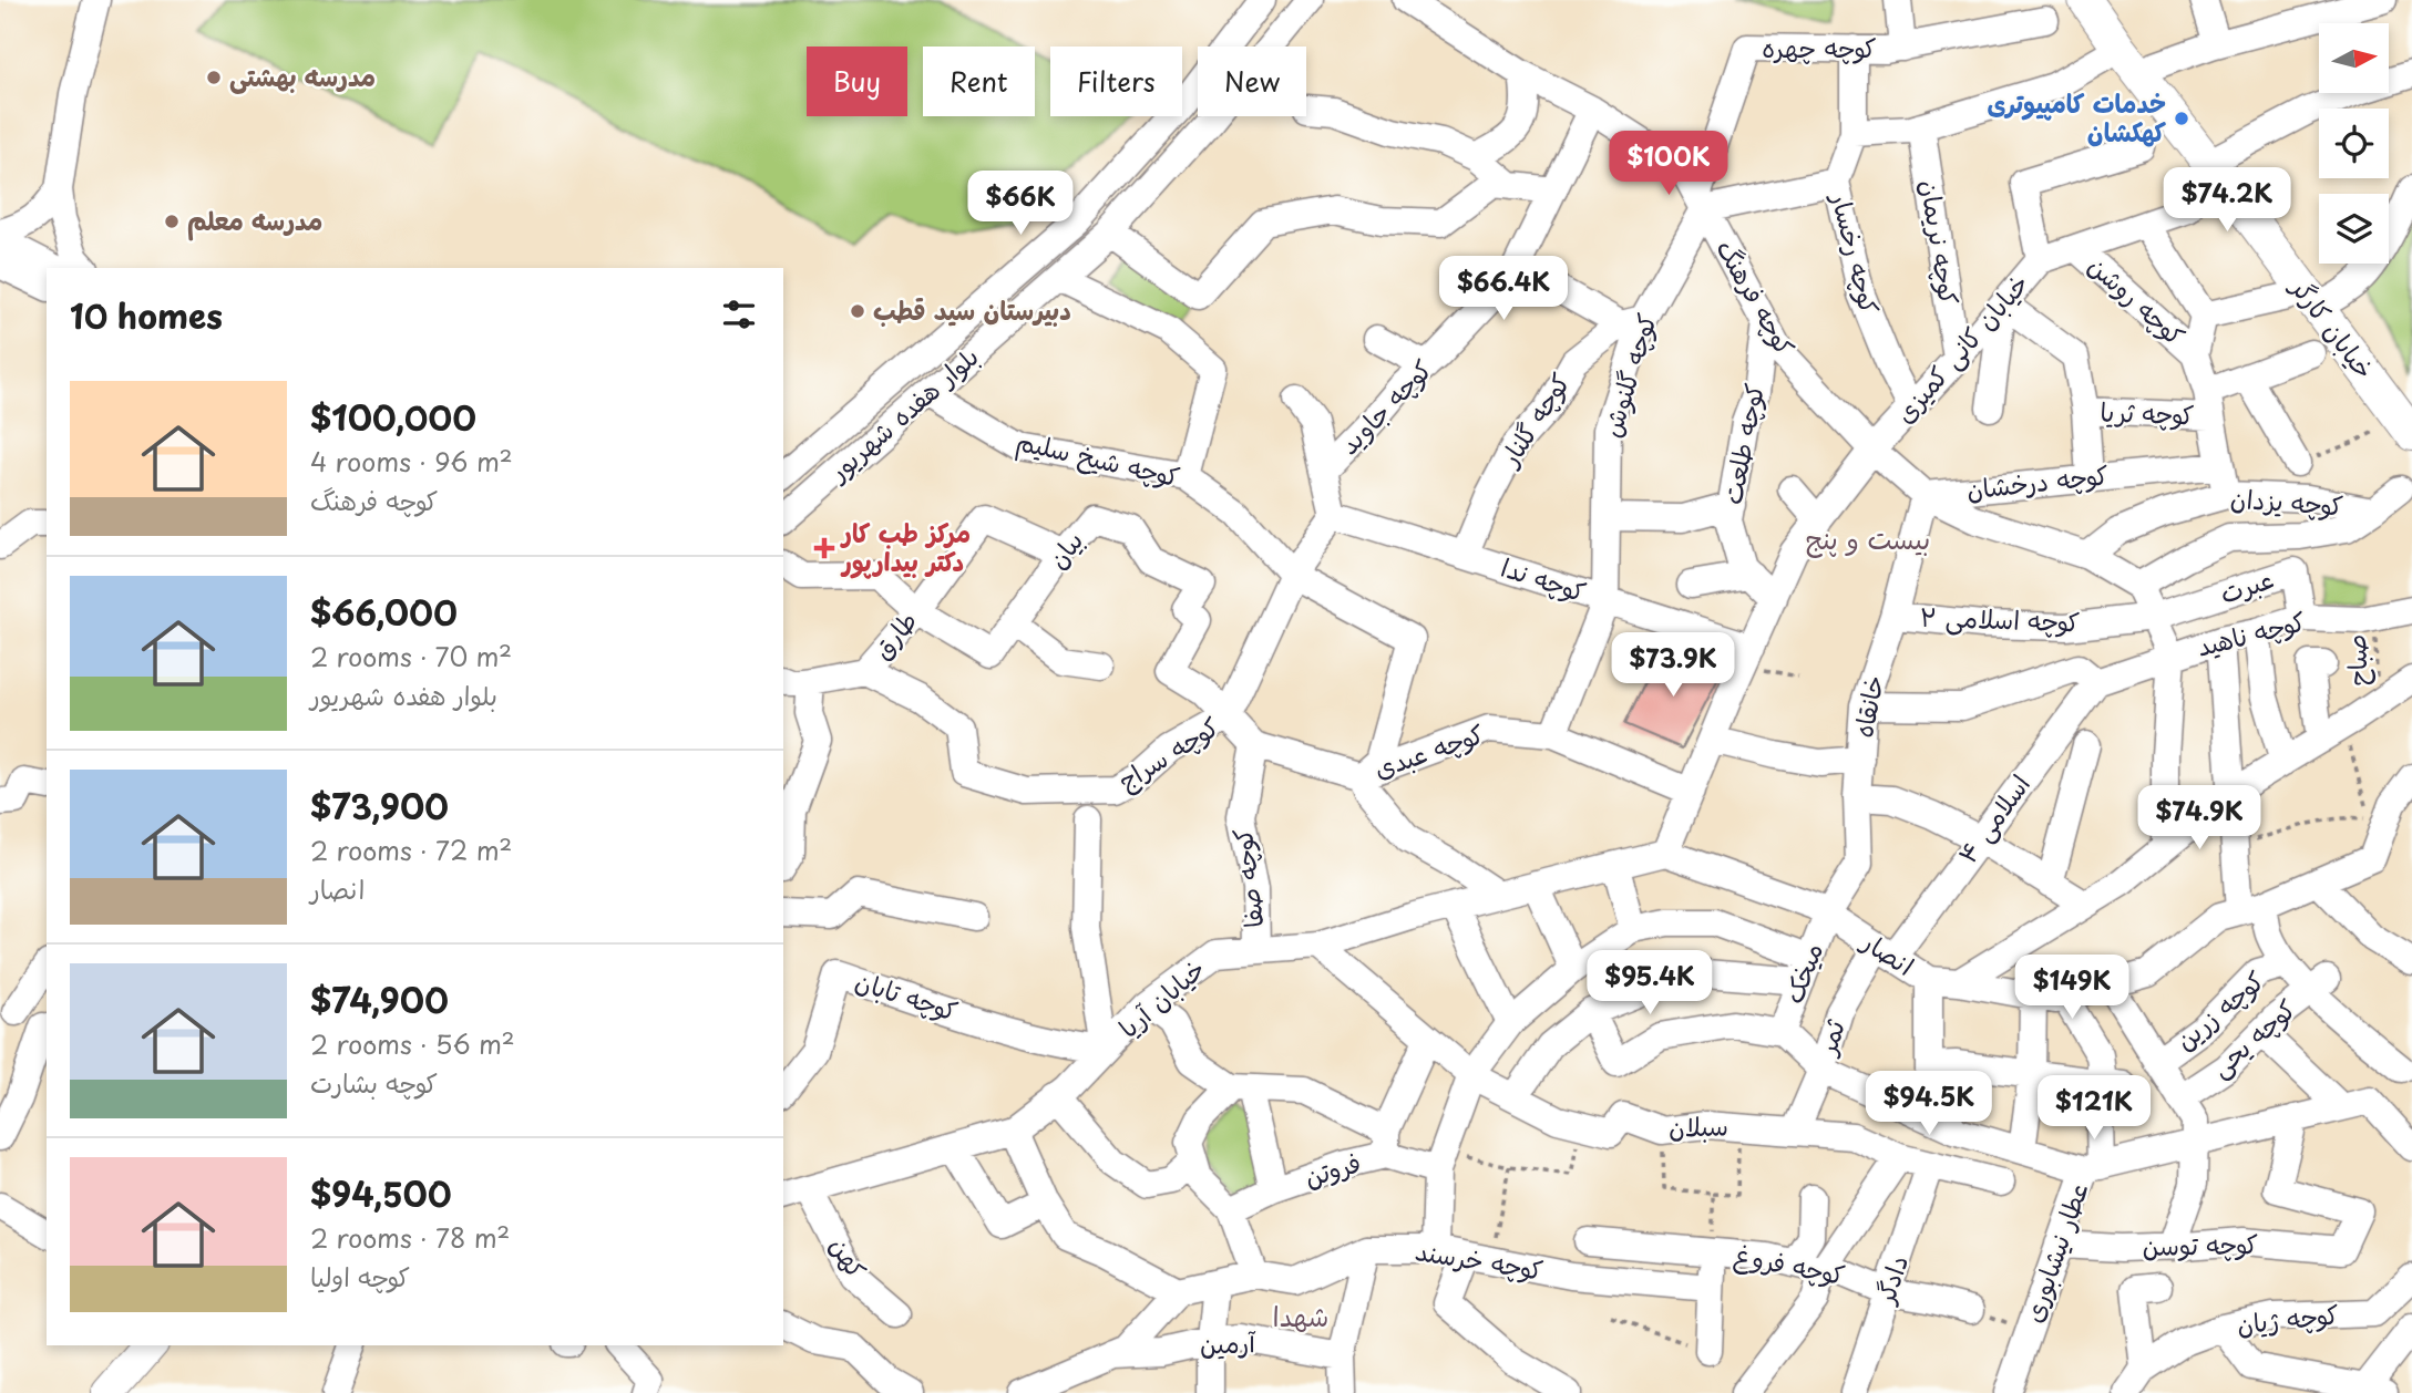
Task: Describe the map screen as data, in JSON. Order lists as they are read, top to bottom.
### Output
{
  "streets": {
    "main road": ["خیابان کارگر"],
    "street": [
      "کوچه چهره",
      "کوچه نریمان",
      "کوچه رخسار",
      "کوچه فرهنگ",
      "کوچه روشن",
      "خیابان کانی کمیزی",
      "کوچه گلنوش",
      "کوچه جاوید",
      "بلوار هفده شهریور",
      "کوچه ثریا",
      "کوچه گلنار",
      "کوچه طلعت",
      "کوچه شیخ سلیم",
      "کوچه درخشان",
      "کوچه یزدان",
      "بیان",
      "کوچه ندا",
      "عبرت",
      "کوچه اسلامی ۲",
      "کوچه ناهید",
      "طارق",
      "خانقاه",
      "کوچه عبدی",
      "کوچه سراج",
      "اسلامی ۴",
      "کوچه صفا",
      "انصار",
      "میخک",
      "کوچه تابان",
      "خیابان آریا",
      "کوچه زرین",
      "ثمر",
      "کوچه یحی",
      "سبلان",
      "فروتن",
      "کوچه توسن",
      "عطار نیشابوری",
      "کهن",
      "کوچه خرسند",
      "کوچه فروغ",
      "دادگر",
      "کوچه ژیان",
      "آرمین"
    ],
    "path": ["صباح"]
  },
  "crossings": [
    ["کوچه چهره", "کوچه رخسار"],
    ["کوچه چهره", "کوچه فرهنگ"],
    ["کوچه چهره", "کوچه گلنوش"],
    ["کوچه نریمان", "خیابان کانی کمیزی"],
    ["کوچه رخسار", "خیابان کانی کمیزی"],
    ["کوچه فرهنگ", "خیابان کانی کمیزی"],
    ["کوچه فرهنگ", "کوچه گلنوش"],
    ["کوچه فرهنگ", "کوچه جاوید"],
    ["کوچه فرهنگ", "کوچه طلعت"],
    ["کوچه روشن", "خیابان کانی کمیزی"],
    ["خیابان کانی کمیزی", "کوچه طلعت"],
    ["خیابان کانی کمیزی", "کوچه ندا"],
    ["خیابان کانی کمیزی", "کوچه عبدی"],
    ["خیابان کانی کمیزی", "انصار"],
    ["خیابان کانی کمیزی", "خیابان آریا"],
    ["کوچه گلنوش", "کوچه گلنار"],
    ["کوچه گلنوش", "کوچه ندا"],
    ["بلوار هفده شهریور", "کوچه شیخ سلیم"],
    ["کوچه گلنار", "کوچه ندا"],
    ["کوچه شیخ سلیم", "کوچه عبدی"],
    ["کوچه شیخ سلیم", "کوچه سراج"],
    ["کوچه درخشان", "خانقاه"],
    ["بیان", "طارق"],
    ["بیان", "کوچه سراج"],
    ["کوچه ندا", "کوچه سراج"],
    ["عبرت", "کوچه اسلامی ۲"],
    ["عبرت", "کوچه ناهید"],
    ["کوچه اسلامی ۲", "خانقاه"],
    ["کوچه ناهید", "صباح"],
    ["کوچه ناهید", "اسلامی ۴"],
    ["طارق", "کوچه سراج"],
    ["خانقاه", "انصار"],
    ["خانقاه", "میخک"],
    ["کوچه عبدی", "کوچه صفا"],
    ["اسلامی ۴", "انصار"],
    ["اسلامی ۴", "ثمر"],
    ["کوچه صفا", "خیابان آریا"],
    ["انصار", "میخک"],
    ["انصار", "خیابان آریا"],
    ["انصار", "ثمر"],
    ["کوچه تابان", "خیابان آریا"],
    ["خیابان آریا", "سبلان"],
    ["خیابان آریا", "کهن"],
    ["ثمر", "سبلان"],
    ["سبلان", "دادگر"],
    ["کوچه توسن", "عطار نیشابوری"],
    ["کوچه فروغ", "دادگر"]
  ],
  "districts": ["بیست و پنج", "شهدا"],
  "places": {
    "other": [
      "مدرسه بهشتی",
      "خدمات کامپیوتری کهکشان",
      "مدرسه معلم",
      "دبیرستان سید قطب"
    ],
    "health": ["مرکز طب کار دکتر بیدارپور"]
  },
  "north": "right",
  "page": {
    "chip": [
      "Buy",
      "Rent",
      "Filters",
      "New"
    ],
    "price": [
      "$100K",
      "$74.2K",
      "$66K",
      "$66.4K",
      "$73.9K",
      "$74.9K",
      "$95.4K",
      "$149K",
      "$94.5K",
      "$121K"
    ],
    "heading": "10 homes",
    "list": [
      {
        "name": "$100,000",
        "note": "4 rooms · 96 m² · کوچه فرهنگ"
      },
      {
        "name": "$66,000",
        "note": "2 rooms · 70 m² · بلوار هفده شهریور"
      },
      {
        "name": "$73,900",
        "note": "2 rooms · 72 m² · انصار"
      },
      {
        "name": "$74,900",
        "note": "2 rooms · 56 m² · کوچه بشارت"
      },
      {
        "name": "$94,500",
        "note": "2 rooms · 78 m² · کوچه اولیا"
      }
    ]
  }
}
